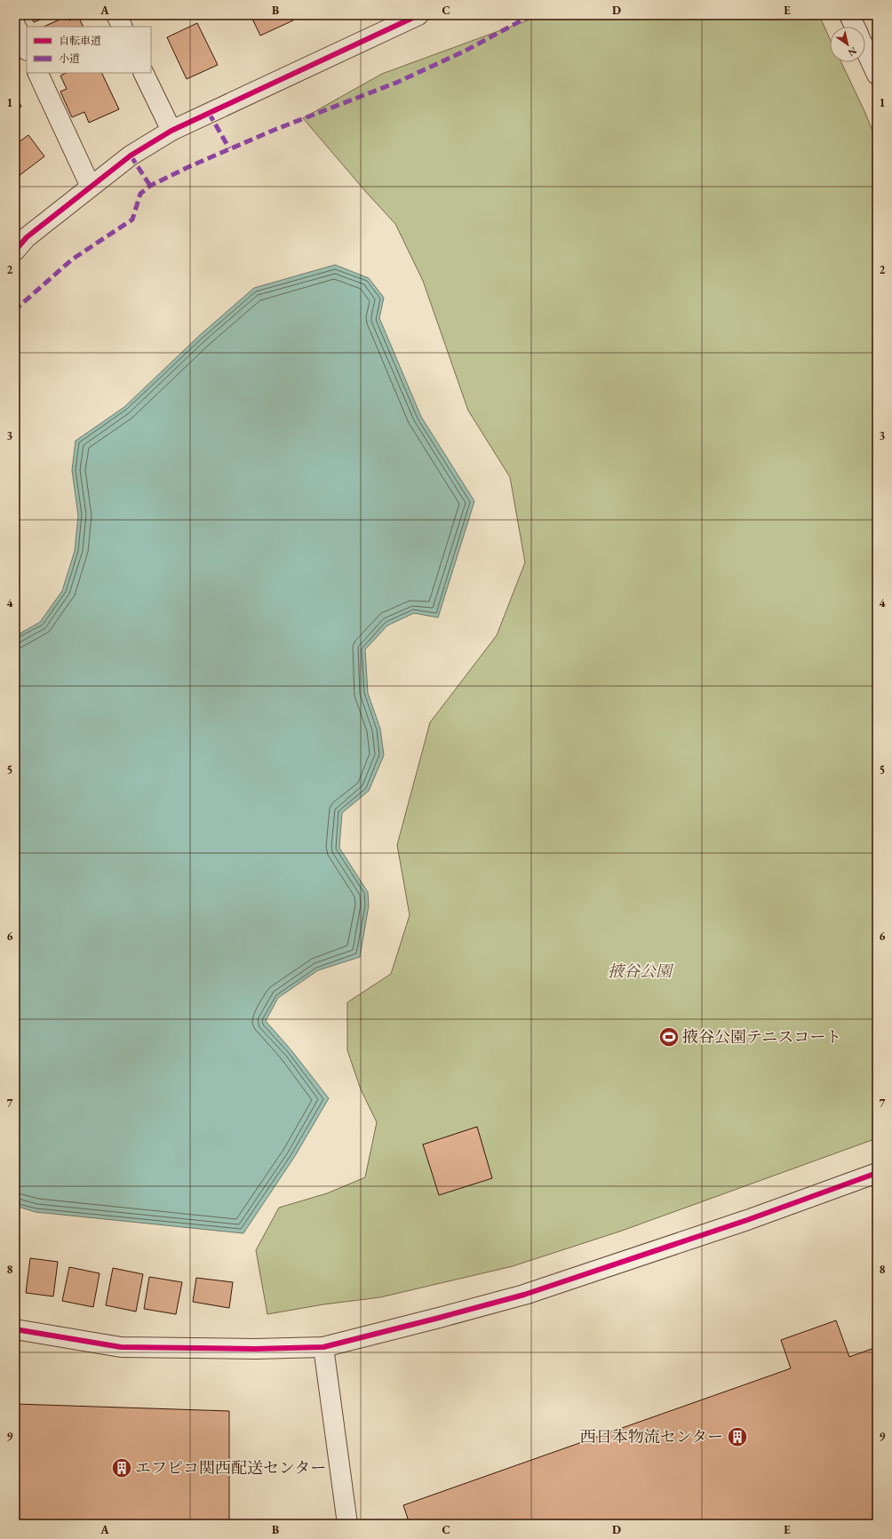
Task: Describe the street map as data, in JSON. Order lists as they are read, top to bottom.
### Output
{
  "parks": ["掖谷公園"],
  "places": {
    "sports": ["掖谷公園テニスコート"],
    "building": ["西日本物流センター", "エフピコ関西配送センター"]
  },
  "legend": ["自転車道", "小道"],
  "north": "bottom right",
  "grid": {
    "columns": [
      "A",
      "B",
      "C",
      "D",
      "E"
    ],
    "rows": [
      "1",
      "2",
      "3",
      "4",
      "5",
      "6",
      "7",
      "8",
      "9"
    ]
  }
}
